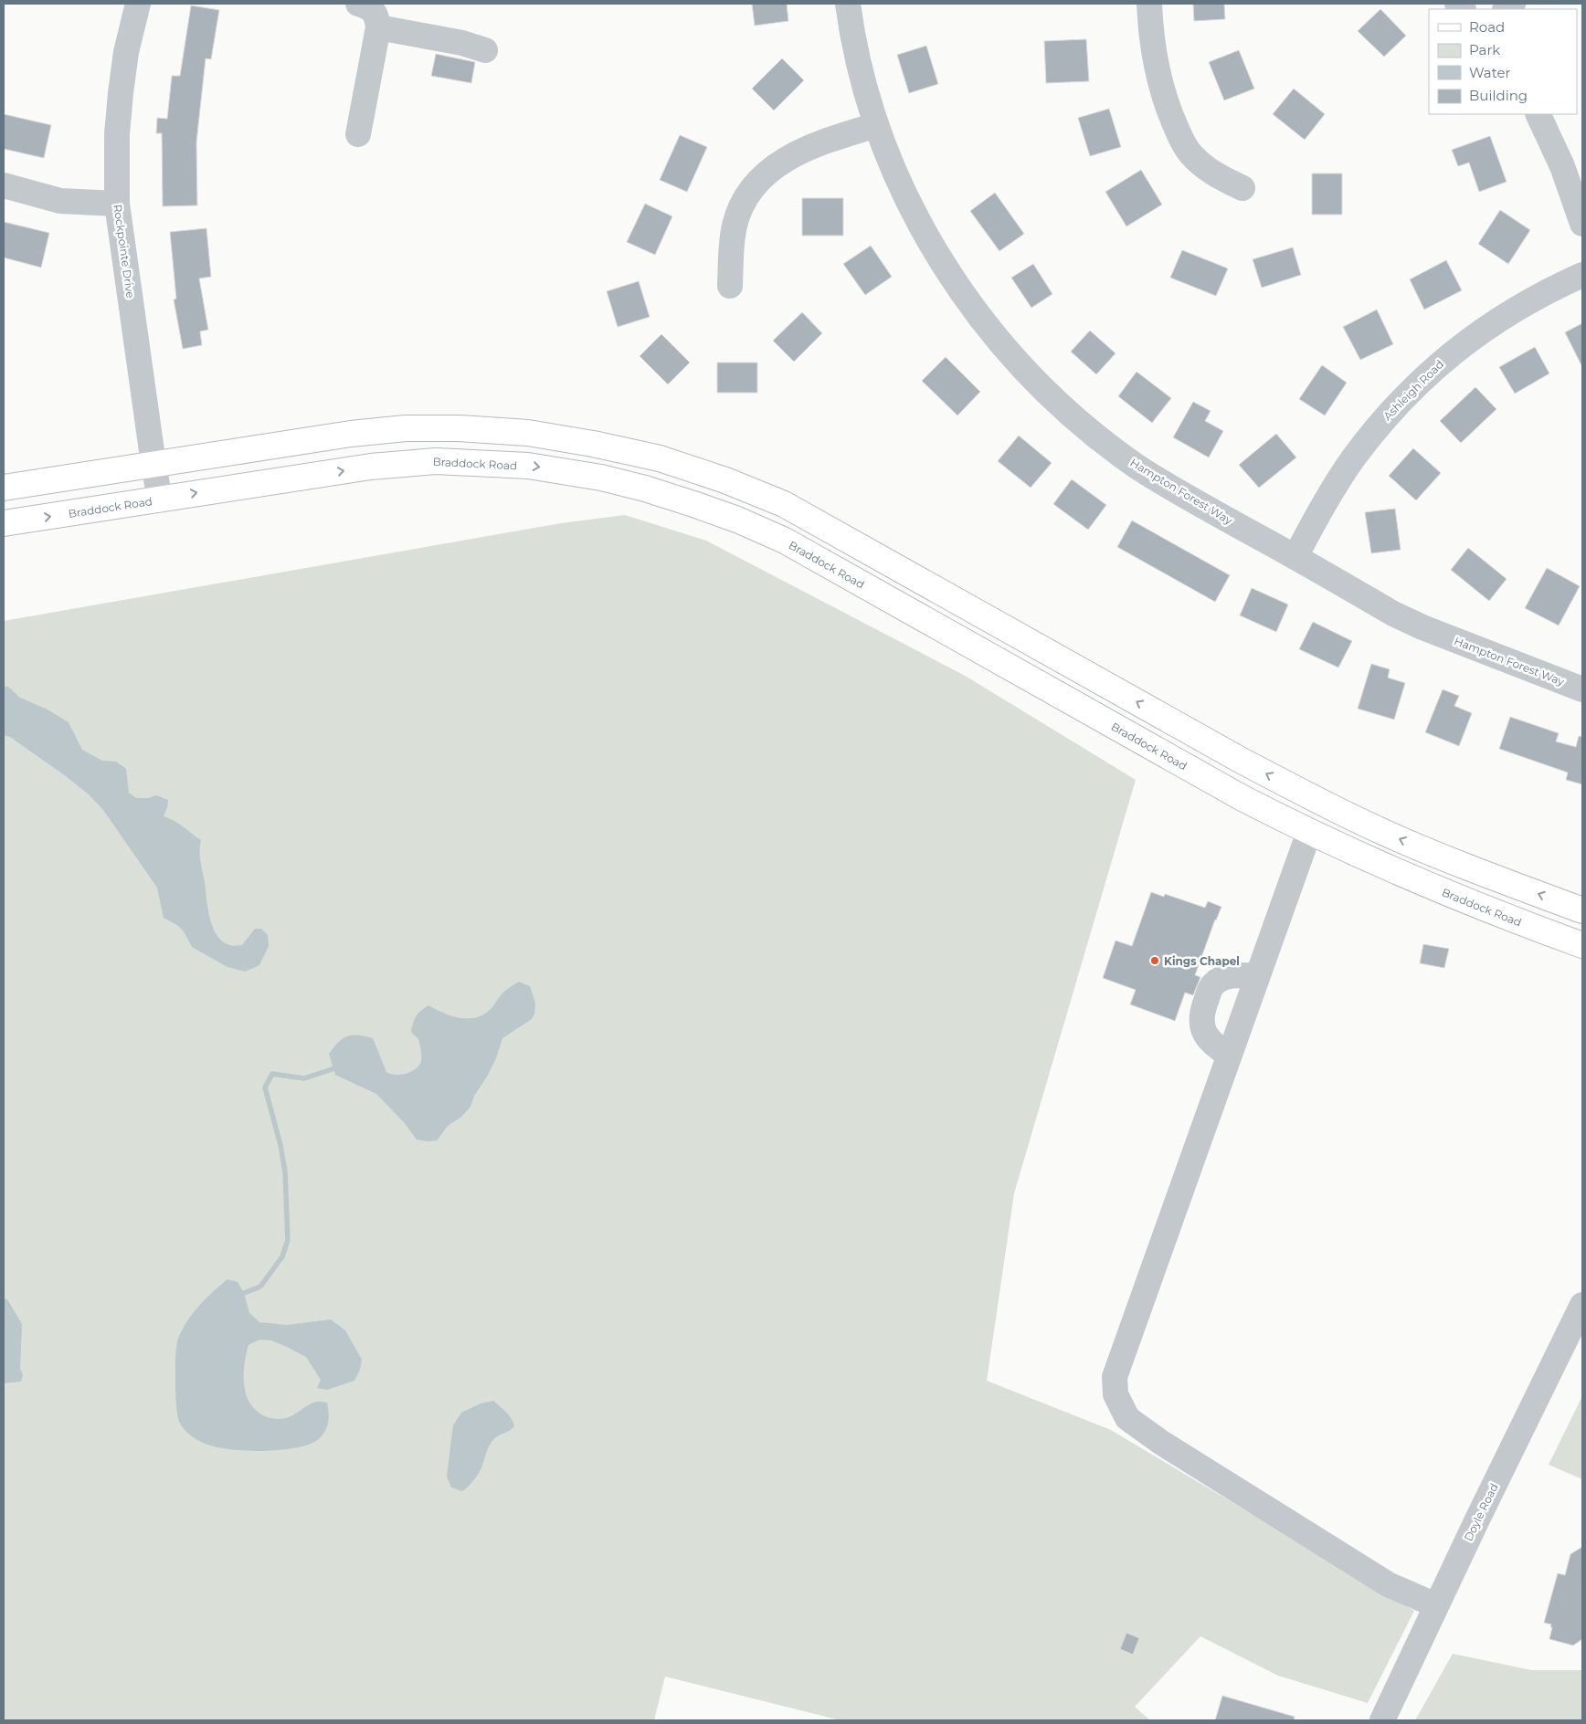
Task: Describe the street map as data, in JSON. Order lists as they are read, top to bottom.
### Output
{
  "streets": {
    "main road": ["Braddock Road"],
    "street": [
      "Rockpointe Drive",
      "Ashleigh Road",
      "Hampton Forest Way",
      "Doyle Road"
    ]
  },
  "crossings": [
    ["Rockpointe Drive", "Braddock Road"],
    ["Ashleigh Road", "Hampton Forest Way"]
  ],
  "places": ["Kings Chapel"],
  "legend": [
    "Road",
    "Park",
    "Water",
    "Building"
  ]
}
